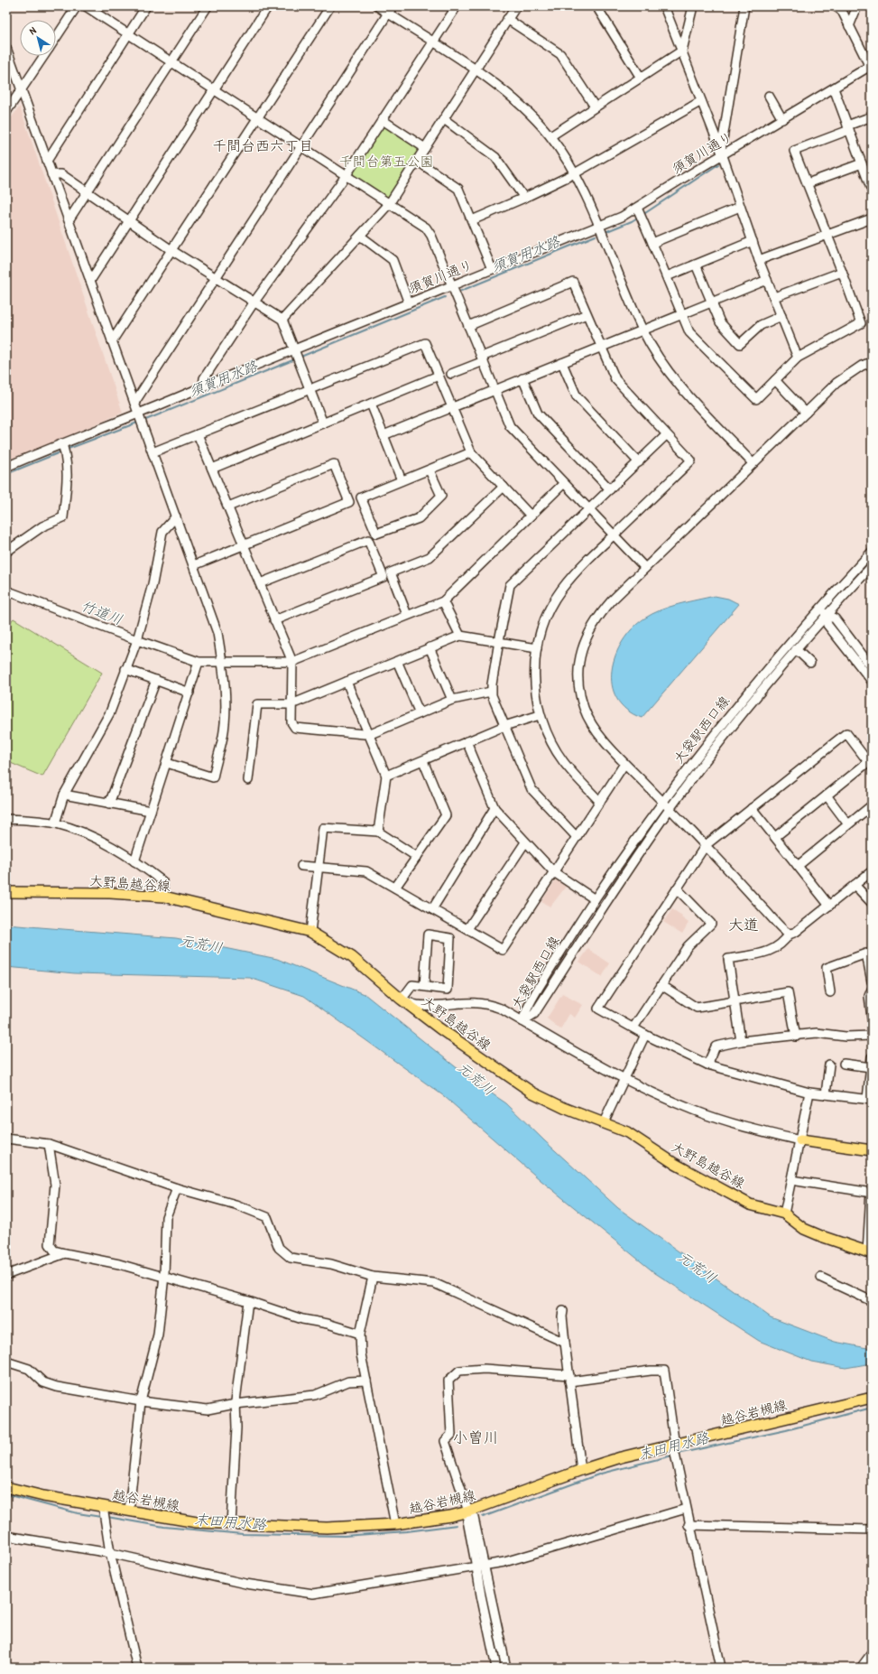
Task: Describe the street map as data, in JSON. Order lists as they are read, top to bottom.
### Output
{
  "streets": {
    "main road": ["大野島越谷線", "越谷岩槻線"],
    "street": ["須賀川通り", "大袋駅西口線"]
  },
  "districts": ["千間台西六丁目", "大道", "小曽川"],
  "water": [
    "須賀用水路",
    "竹道川",
    "元荒川",
    "末田用水路"
  ],
  "parks": ["千間台第五公園"],
  "north": "top left"
}
